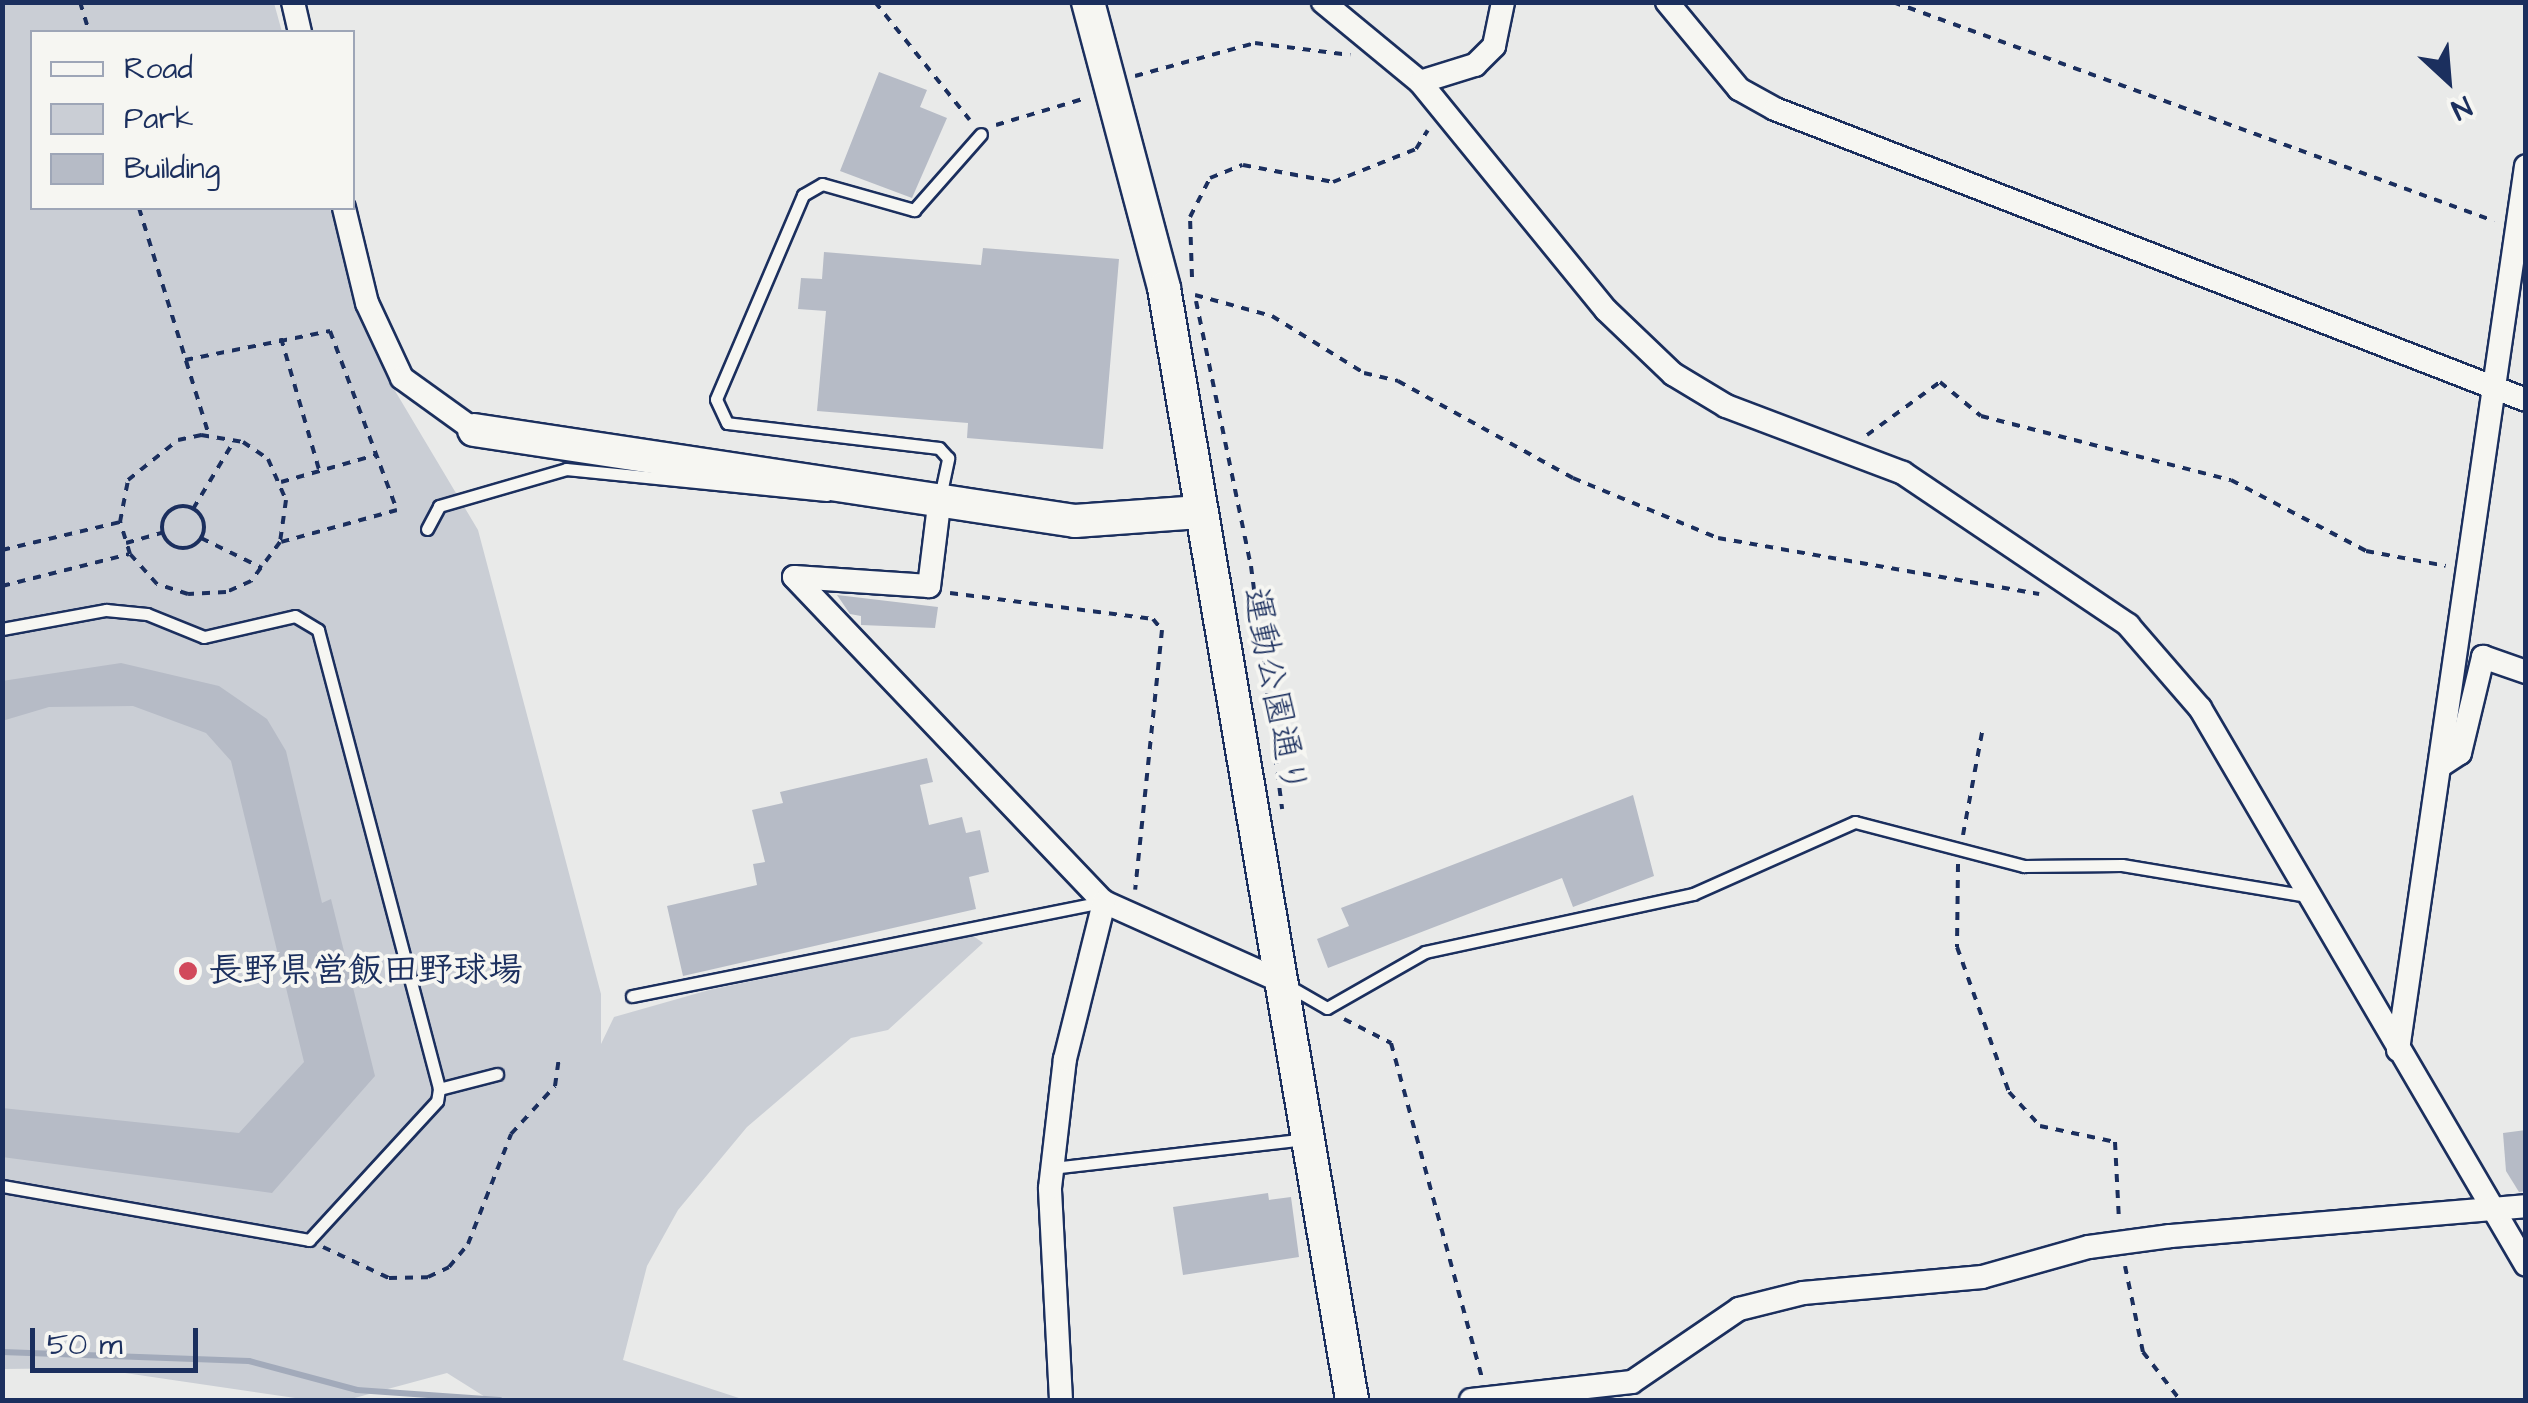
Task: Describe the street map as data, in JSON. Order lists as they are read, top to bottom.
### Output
{
  "streets": {
    "street": ["運動公園通り"]
  },
  "places": ["長野県営飯田野球場"],
  "legend": ["Road", "Park", "Building"],
  "scale_bar": "50 m",
  "north": "bottom right"
}
